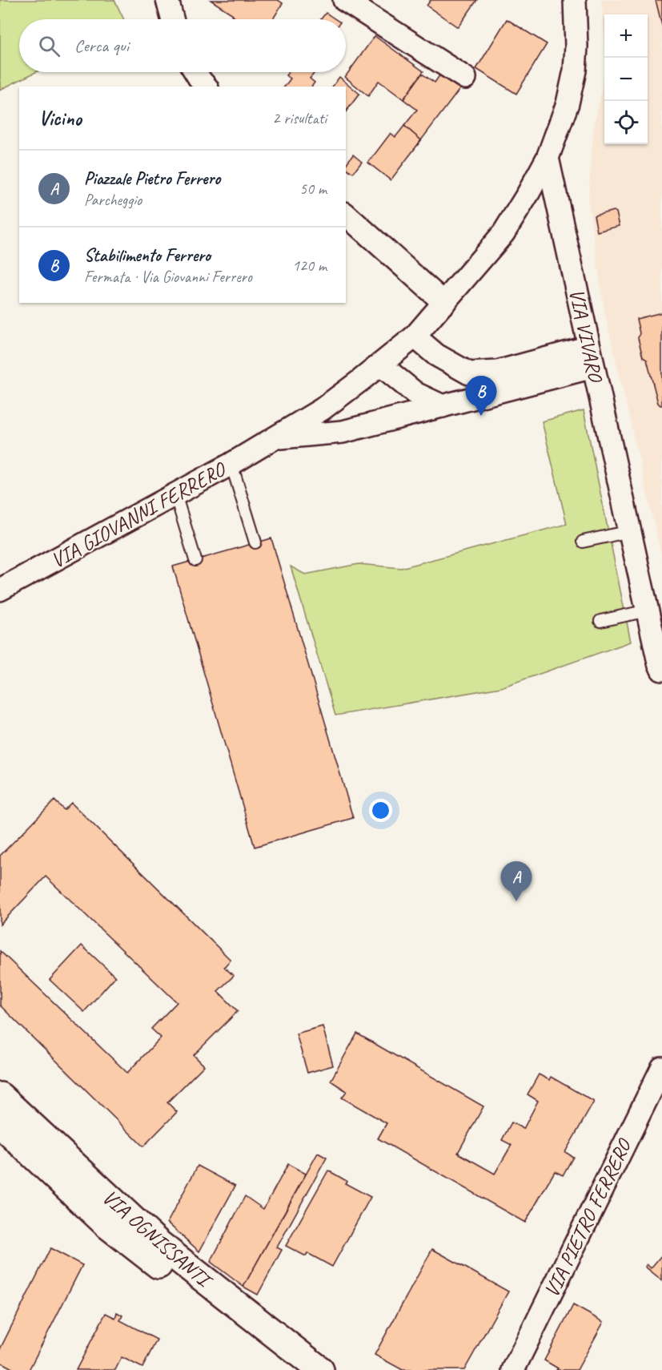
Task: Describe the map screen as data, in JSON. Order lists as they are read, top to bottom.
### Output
{
  "streets": {
    "main road": ["VIA OGNISSANTI"],
    "street": ["VIA VIVARO", "VIA GIOVANNI FERRERO", "VIA PIETRO FERRERO"]
  },
  "crossings": [
    ["VIA VIVARO", "VIA GIOVANNI FERRERO"]
  ],
  "page": {
    "map_buttons": ["+", "−"],
    "search": "Cerca qui",
    "heading": ["Vicino", "2 risultati"],
    "list": [
      {
        "mark": "A",
        "name": "Piazzale Pietro Ferrero",
        "note": "Parcheggio",
        "value": "50 m"
      },
      {
        "mark": "B",
        "name": "Stabilimento Ferrero",
        "note": "Fermata · Via Giovanni Ferrero",
        "value": "120 m"
      }
    ],
    "pins": ["B", "A"]
  }
}
